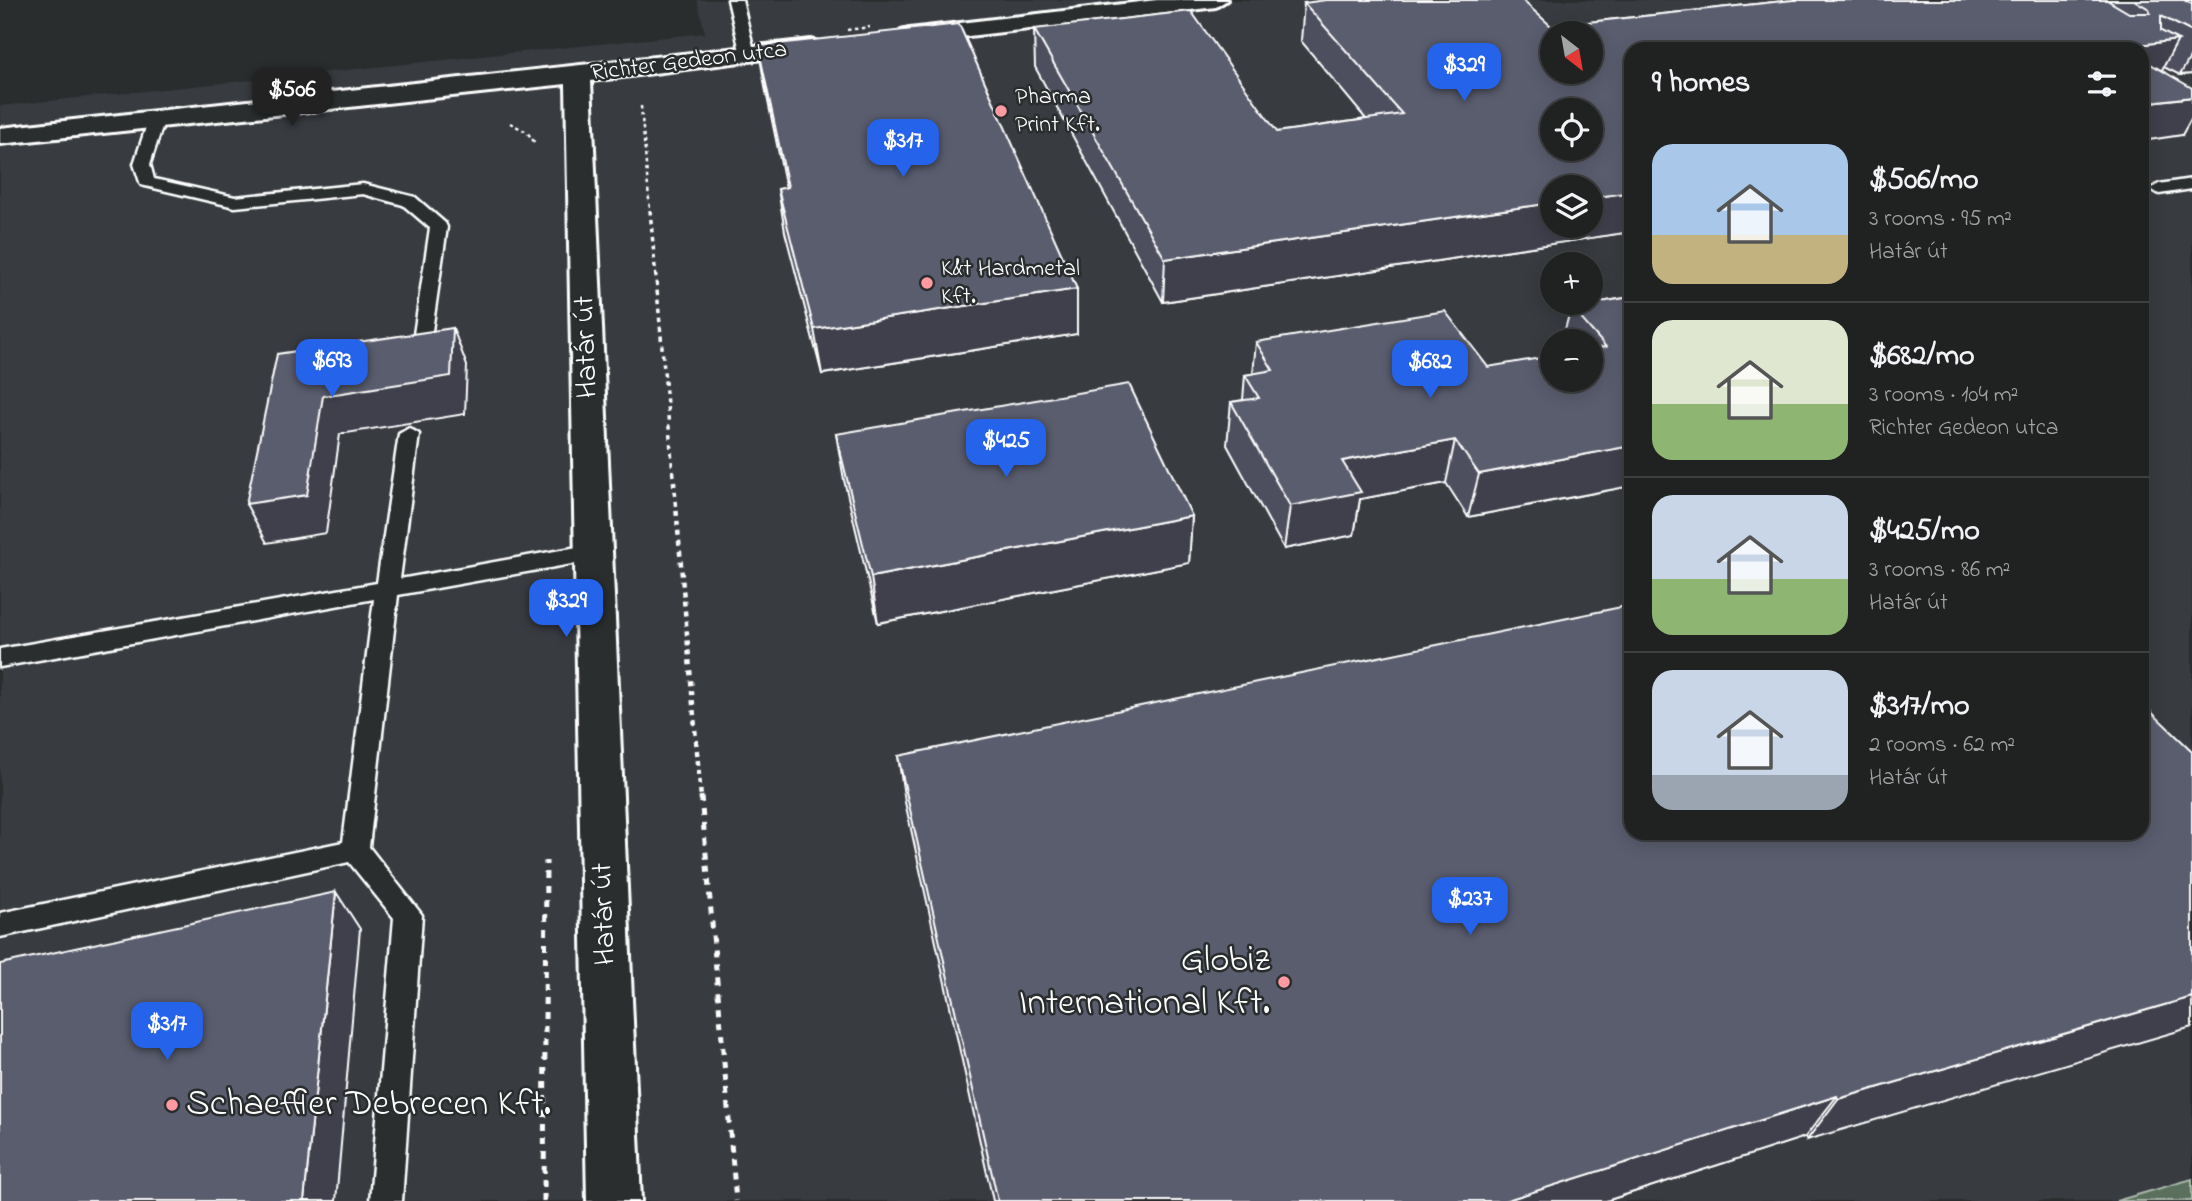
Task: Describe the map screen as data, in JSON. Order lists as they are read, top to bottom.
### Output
{
  "streets": {
    "street": ["Richter Gedeon utca", "Határ út"]
  },
  "crossings": [
    ["Richter Gedeon utca", "Határ út"]
  ],
  "places": [
    "Pharma Print Kft.",
    "K&t Hardmetal Kft.",
    "Globiz International Kft.",
    "Schaeffler Debrecen Kft."
  ],
  "north": "bottom right",
  "page": {
    "map_buttons": ["+", "−"],
    "heading": "9 homes",
    "price": [
      "$329",
      "$506",
      "$317",
      "$693",
      "$682",
      "$425",
      "$329",
      "$237",
      "$317"
    ],
    "list": [
      {
        "name": "$506/mo",
        "note": "3 rooms · 95 m² · Határ út"
      },
      {
        "name": "$682/mo",
        "note": "3 rooms · 104 m² · Richter Gedeon utca"
      },
      {
        "name": "$425/mo",
        "note": "3 rooms · 86 m² · Határ út"
      },
      {
        "name": "$317/mo",
        "note": "2 rooms · 62 m² · Határ út"
      }
    ]
  }
}
